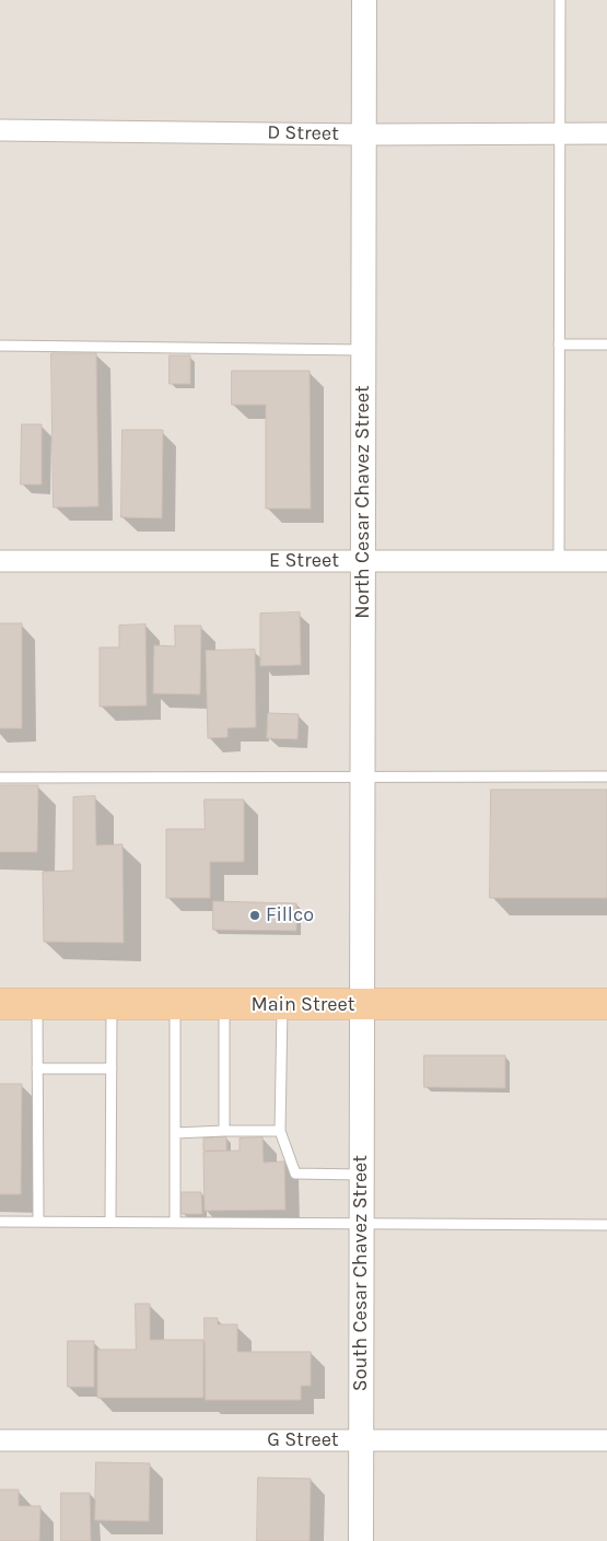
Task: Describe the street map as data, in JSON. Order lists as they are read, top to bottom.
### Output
{
  "streets": {
    "main road": ["Main Street"],
    "street": [
      "D Street",
      "North Cesar Chavez Street",
      "E Street",
      "South Cesar Chavez Street",
      "G Street"
    ]
  },
  "crossings": [
    ["D Street", "North Cesar Chavez Street"],
    ["North Cesar Chavez Street", "E Street"],
    ["North Cesar Chavez Street", "Main Street"],
    ["North Cesar Chavez Street", "South Cesar Chavez Street"],
    ["Main Street", "South Cesar Chavez Street"],
    ["South Cesar Chavez Street", "G Street"]
  ],
  "places": ["Fillco"]
}
